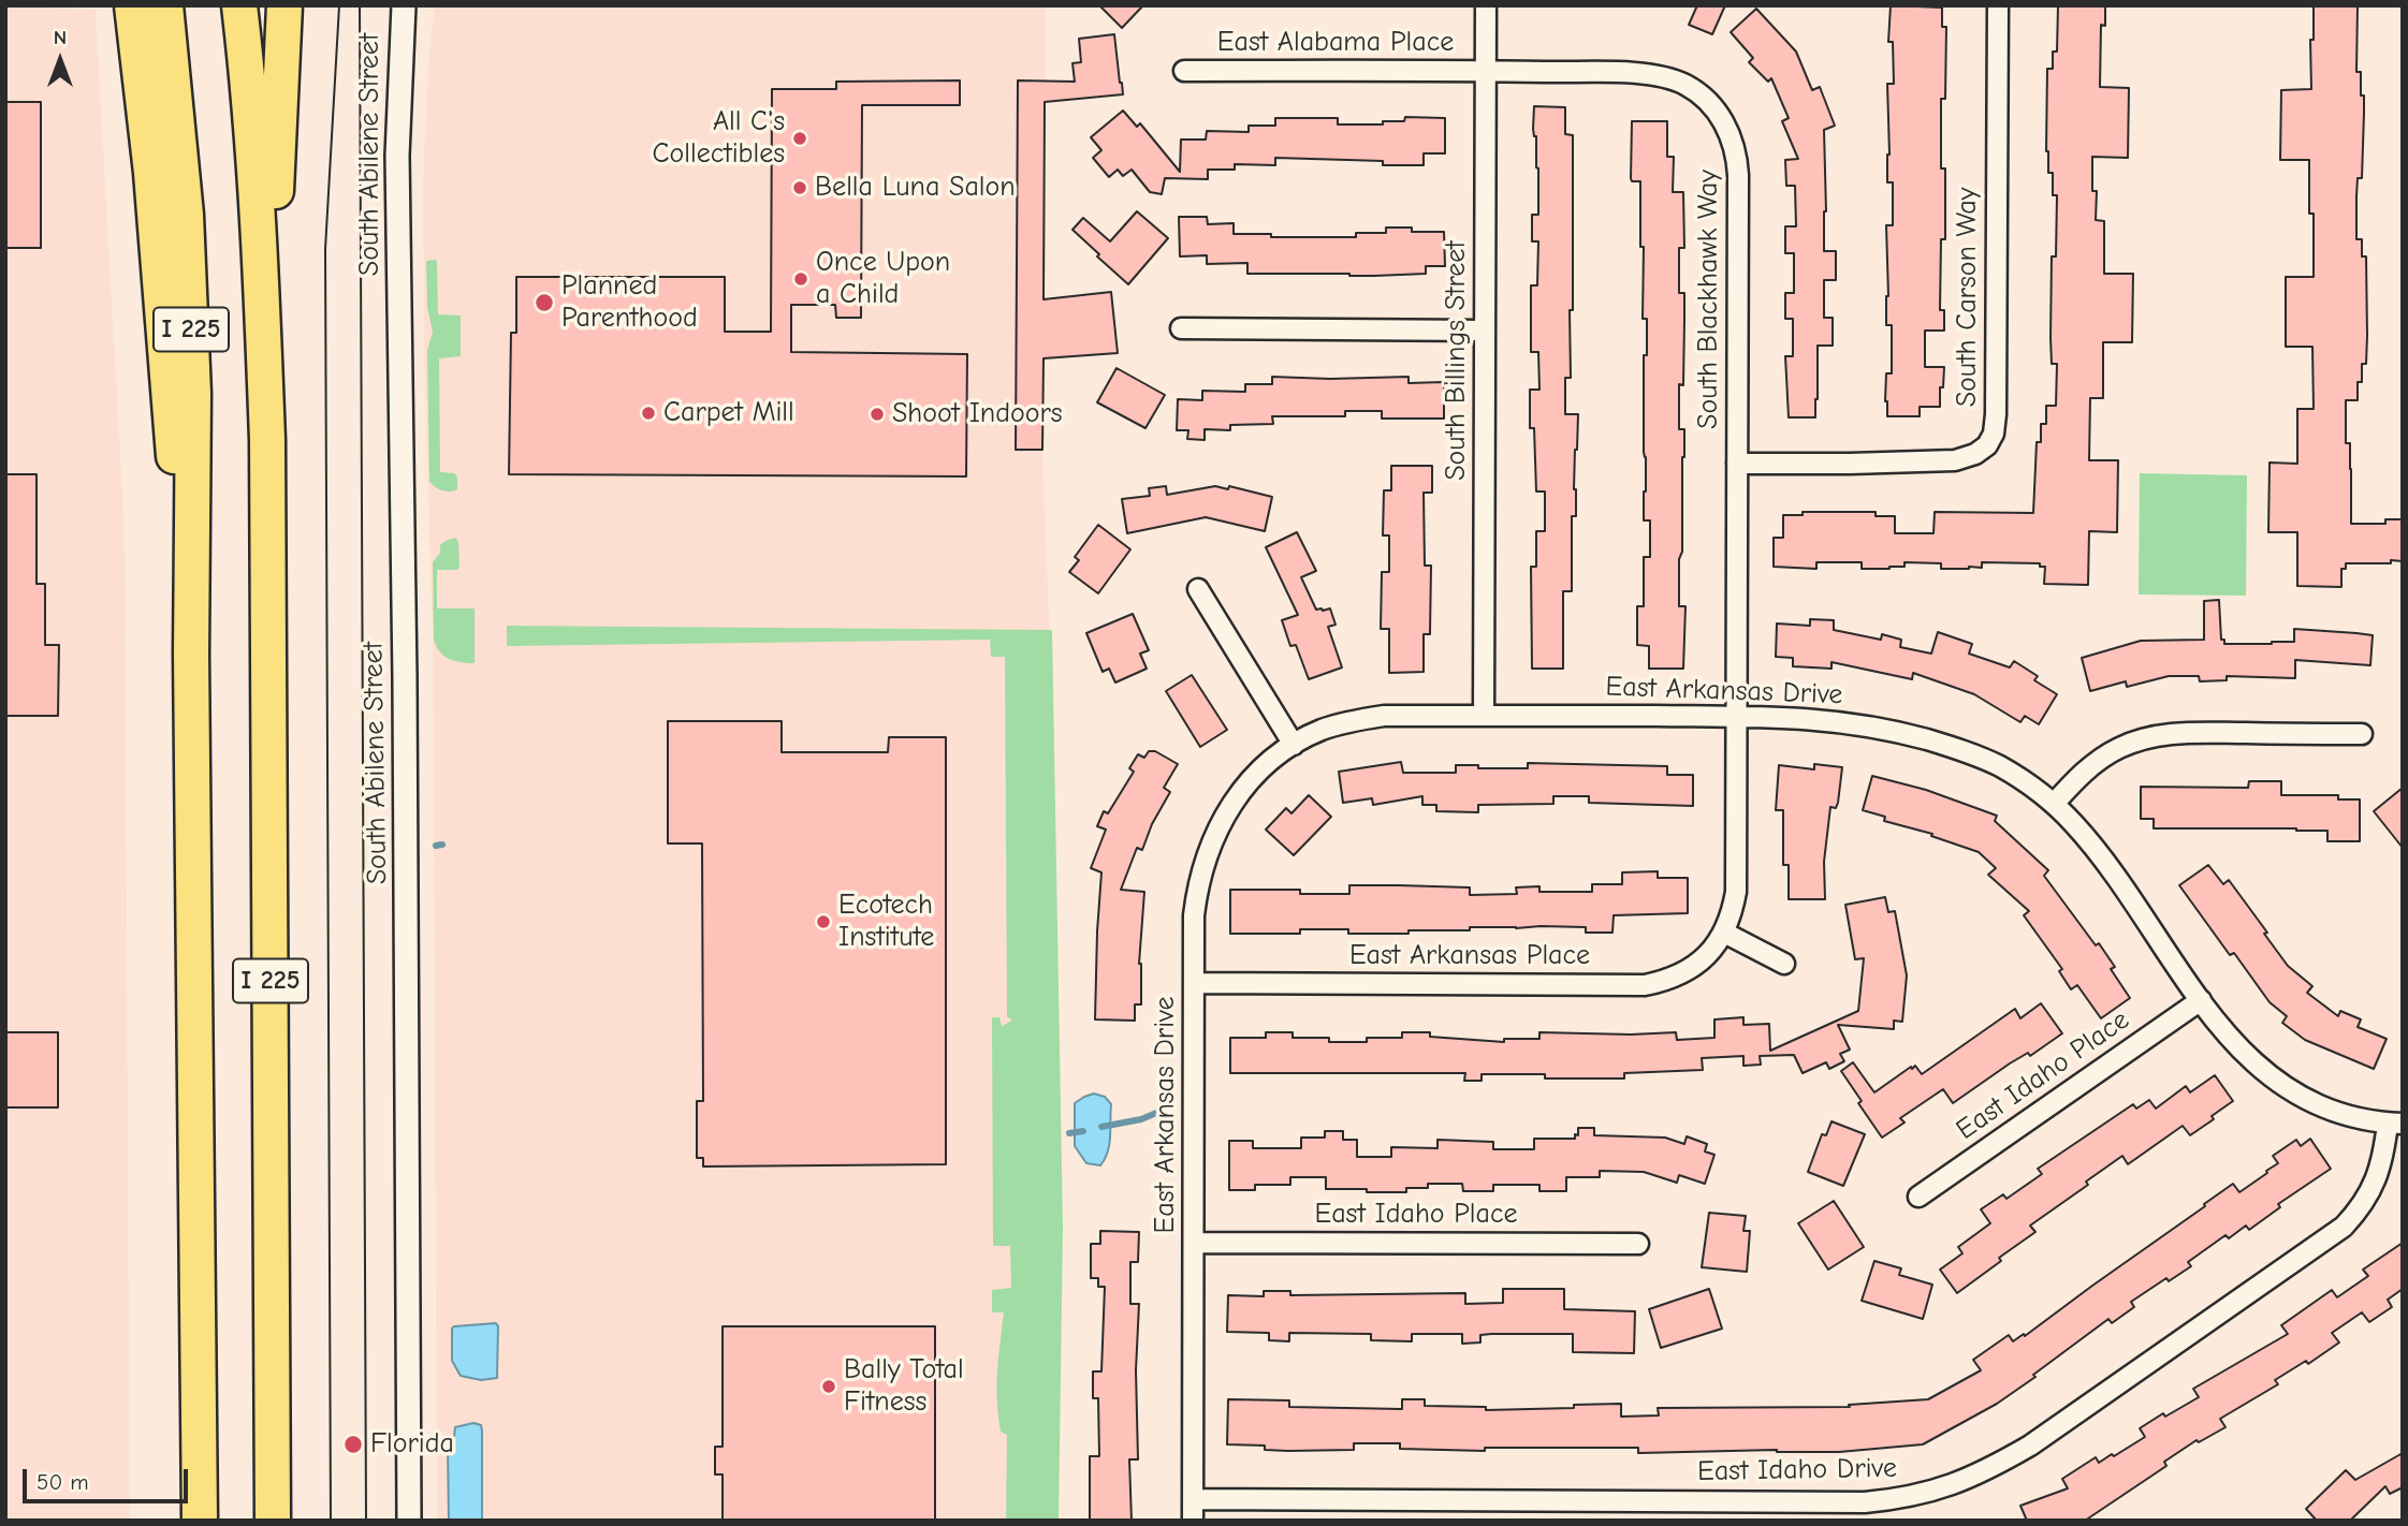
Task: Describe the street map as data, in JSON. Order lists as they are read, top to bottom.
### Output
{
  "streets": {
    "highway": ["I 225"],
    "street": [
      "East Alabama Place",
      "South Abilene Street",
      "South Carson Way",
      "South Blackhawk Way",
      "South Billings Street",
      "East Arkansas Drive",
      "East Arkansas Place",
      "East Idaho Place",
      "East Idaho Drive"
    ]
  },
  "crossings": [
    ["East Alabama Place", "South Blackhawk Way"],
    ["East Alabama Place", "South Billings Street"],
    ["South Carson Way", "South Blackhawk Way"],
    ["South Blackhawk Way", "South Billings Street"],
    ["South Blackhawk Way", "East Arkansas Drive"],
    ["South Blackhawk Way", "East Arkansas Place"],
    ["South Billings Street", "East Arkansas Drive"],
    ["East Arkansas Drive", "East Arkansas Place"],
    ["East Arkansas Drive", "East Idaho Place"],
    ["East Arkansas Drive", "East Idaho Drive"]
  ],
  "places": [
    "All C's Collectibles",
    "Bella Luna Salon",
    "Once Upon a Child",
    "Planned Parenthood",
    "Carpet Mill",
    "Shoot Indoors",
    "Ecotech Institute",
    "Bally Total Fitness",
    "Florida"
  ],
  "scale_bar": "50 m",
  "north": "top"
}
